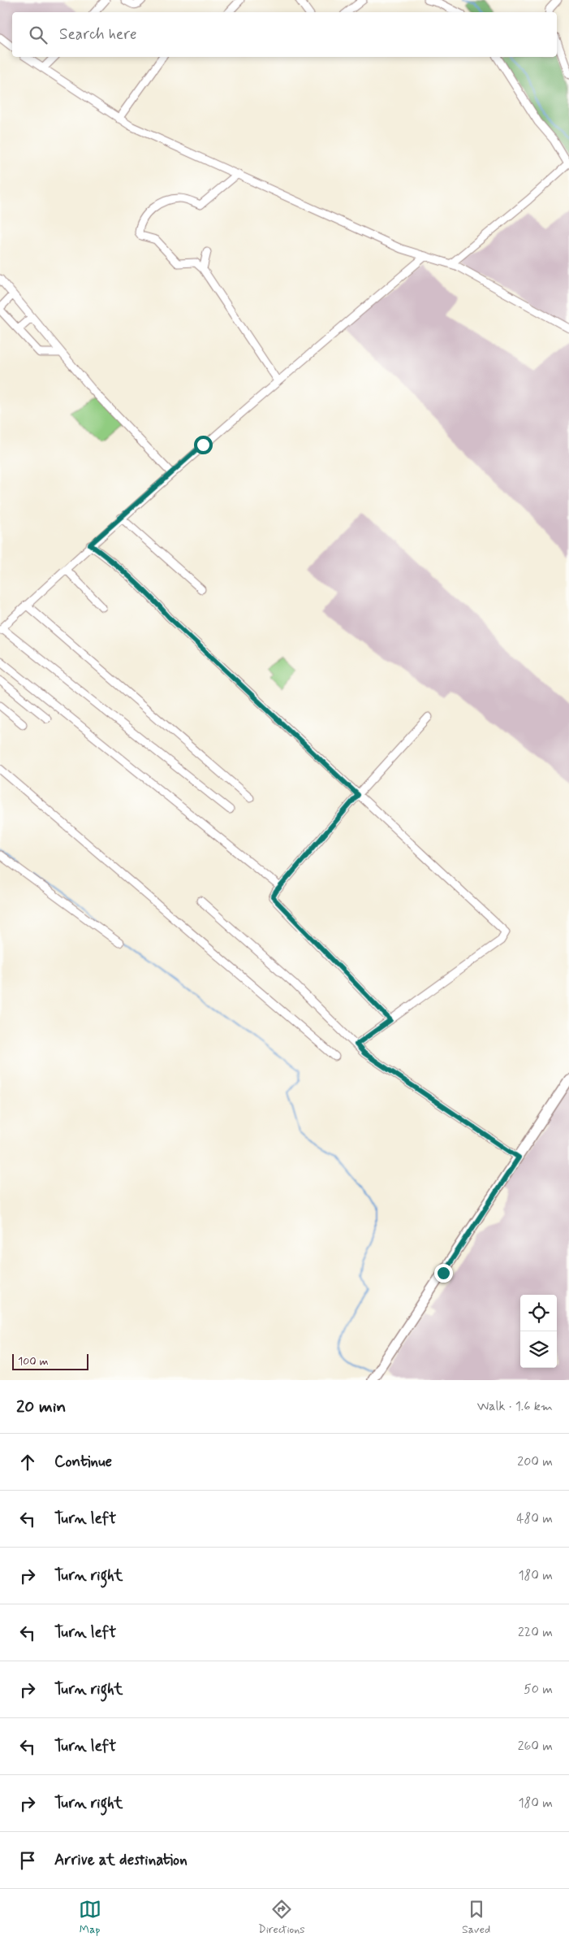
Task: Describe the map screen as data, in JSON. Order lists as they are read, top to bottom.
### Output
{
  "scale_bar": "100 m",
  "page": {
    "search": "Search here",
    "scale": "100 m",
    "heading": ["20 min", "Walk · 1.6 km"],
    "list": [
      ["Continue", "200 m"],
      ["Turn left", "480 m"],
      ["Turn right", "180 m"],
      ["Turn left", "220 m"],
      ["Turn right", "50 m"],
      ["Turn left", "260 m"],
      ["Turn right", "180 m"],
      "Arrive at destination"
    ],
    "nav": ["Map", "Directions", "Saved"]
  }
}
